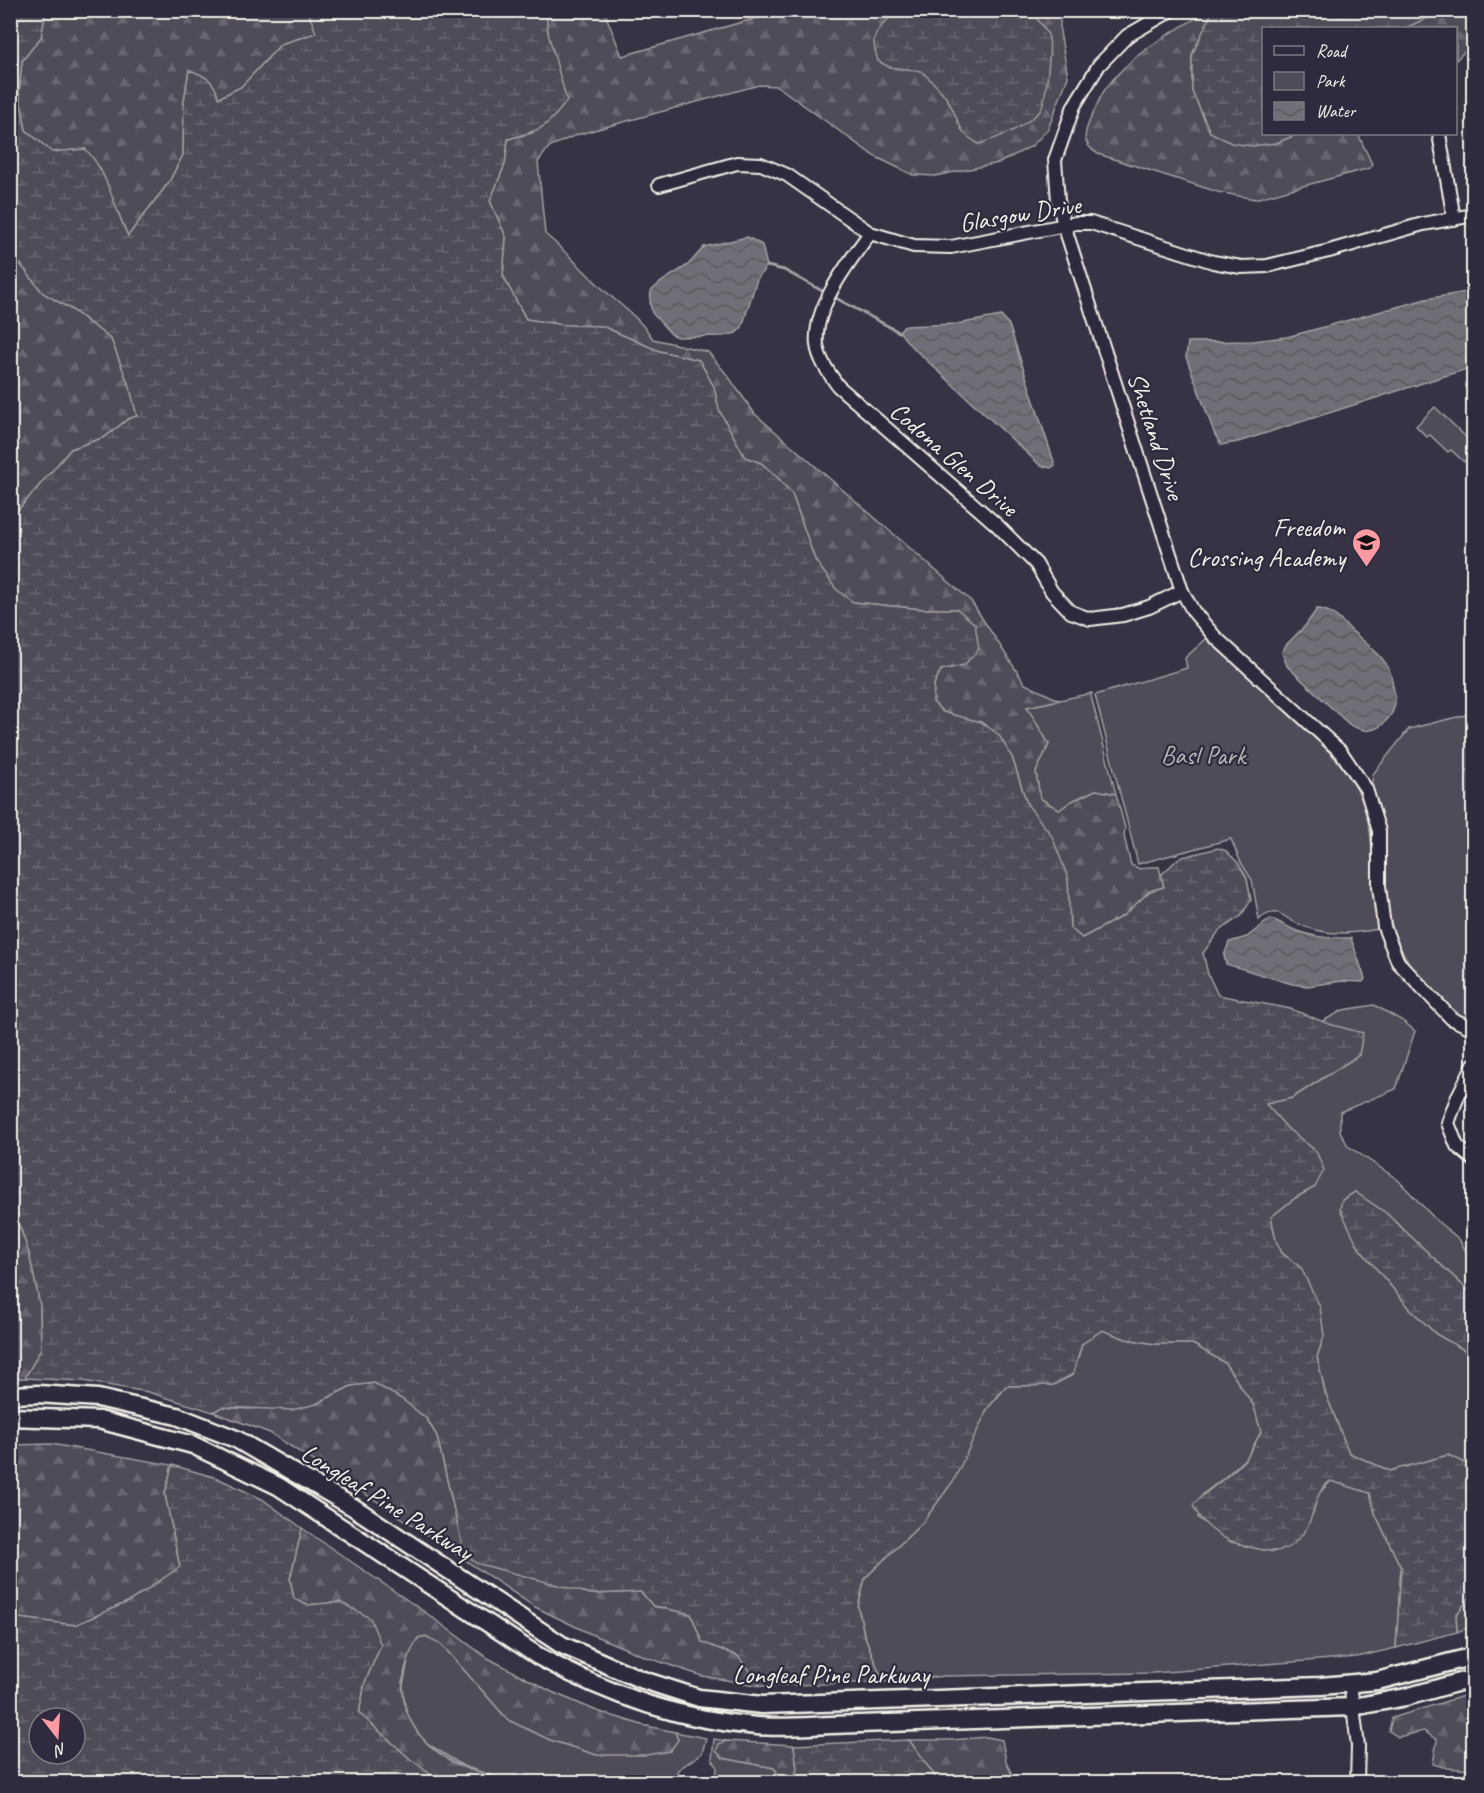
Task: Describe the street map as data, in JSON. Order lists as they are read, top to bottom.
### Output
{
  "streets": {
    "main road": ["Longleaf Pine Parkway"],
    "street": ["Glasgow Drive", "Shetland Drive", "Codona Glen Drive"]
  },
  "crossings": [
    ["Glasgow Drive", "Shetland Drive"],
    ["Glasgow Drive", "Codona Glen Drive"],
    ["Shetland Drive", "Codona Glen Drive"]
  ],
  "parks": ["Basl Park"],
  "places": {
    "school or university": ["Freedom Crossing Academy"]
  },
  "legend": ["Road", "Park", "Water"],
  "north": "bottom"
}
